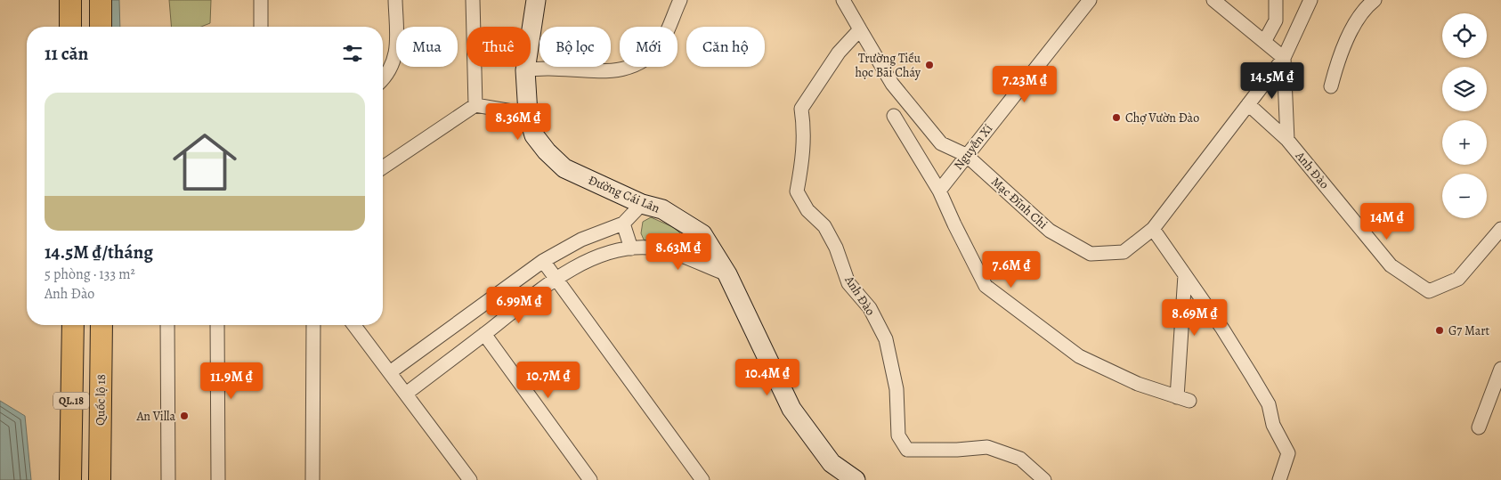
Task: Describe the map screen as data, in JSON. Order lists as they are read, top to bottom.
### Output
{
  "streets": {
    "main road": ["Đường Cái Lân", "Quốc lộ 18", "QL.18"],
    "street": ["Nguyễn Xí", "Anh Đào", "Mạc Đĩnh Chi"]
  },
  "crossings": [
    ["Nguyễn Xí", "Mạc Đĩnh Chi"],
    ["Anh Đào", "Mạc Đĩnh Chi"]
  ],
  "places": [
    "Trường Tiểu học Bãi Cháy",
    "Chợ Vườn Đào",
    "G7 Mart",
    "An Villa"
  ],
  "page": {
    "map_buttons": ["+", "−"],
    "chip": [
      "Mua",
      "Thuê",
      "Bộ lọc",
      "Mới",
      "Căn hộ"
    ],
    "heading": "11 căn",
    "price": [
      "14.5M ₫",
      "7.23M ₫",
      "8.36M ₫",
      "14M ₫",
      "8.63M ₫",
      "7.6M ₫",
      "6.99M ₫",
      "8.69M ₫",
      "10.4M ₫",
      "10.7M ₫",
      "11.9M ₫"
    ],
    "list": [
      {
        "name": "14.5M ₫/tháng",
        "note": "5 phòng · 133 m² · Anh Đào"
      }
    ]
  }
}
